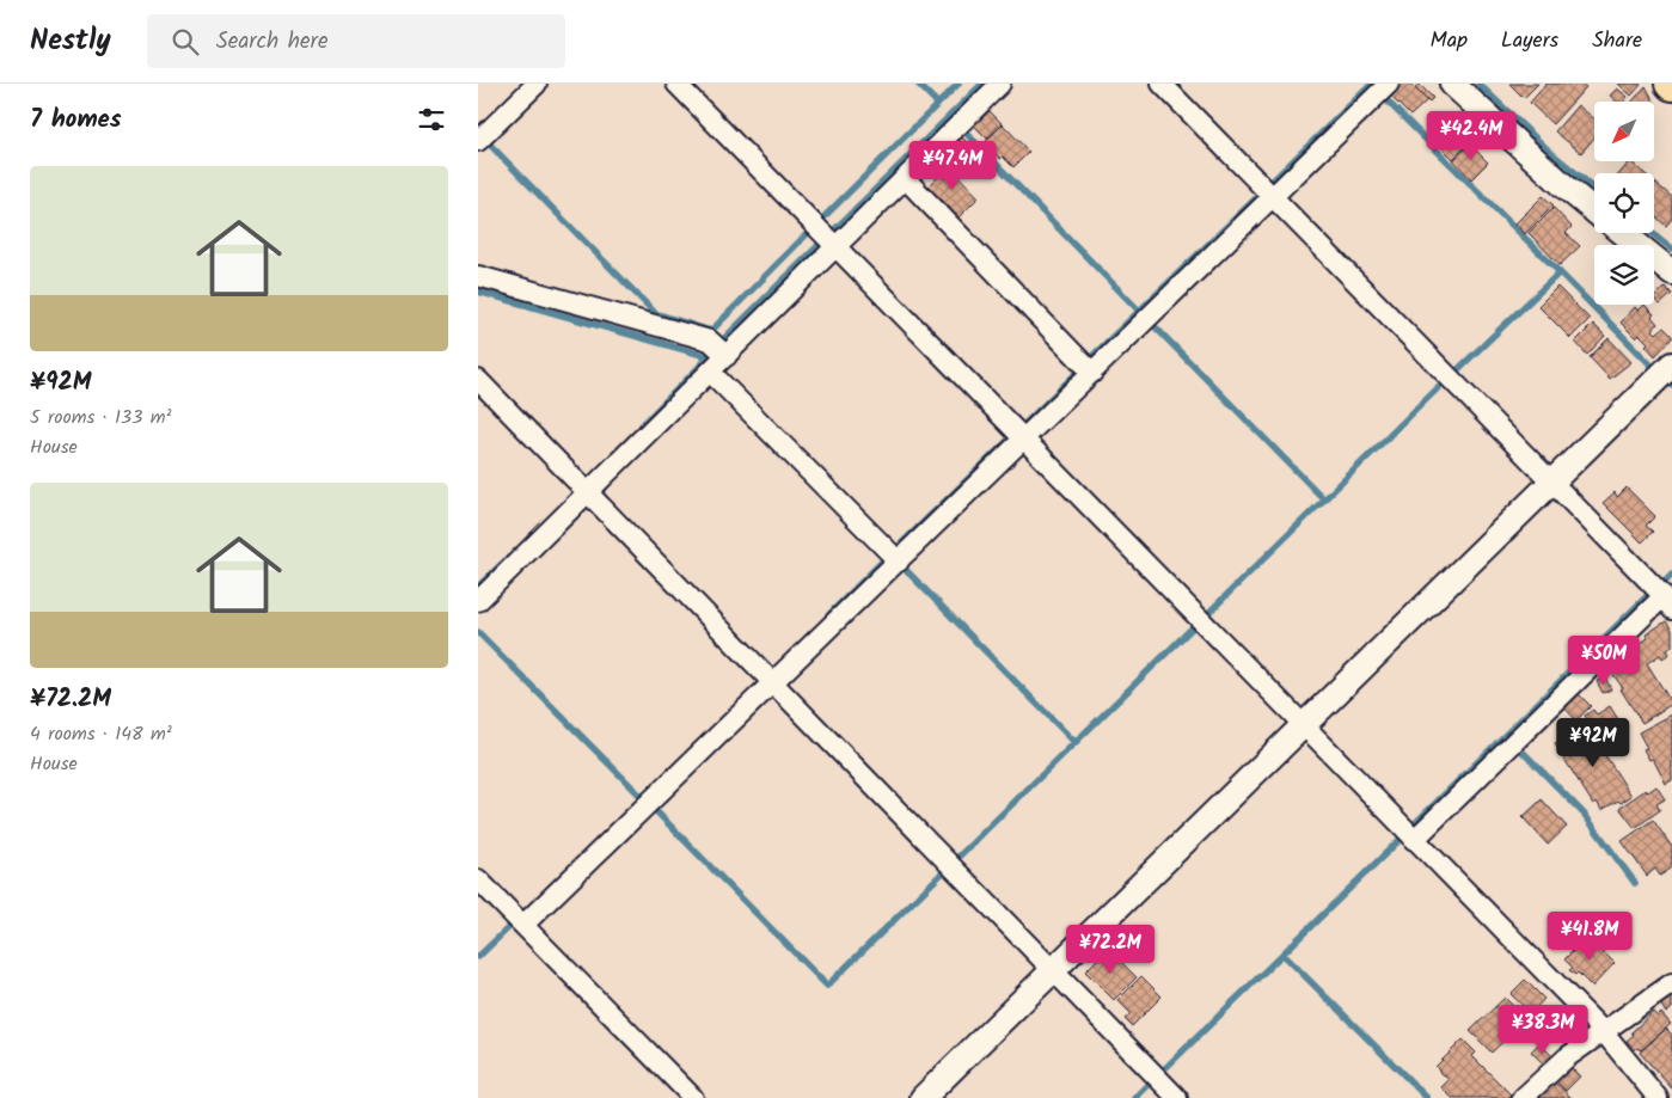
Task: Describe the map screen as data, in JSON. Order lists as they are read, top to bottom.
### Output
{
  "north": "bottom left",
  "page": {
    "header": "Nestly",
    "search": "Search here",
    "nav": ["Map", "Layers", "Share"],
    "heading": "7 homes",
    "price": [
      "¥42.4M",
      "¥47.4M",
      "¥50M",
      "¥92M",
      "¥41.8M",
      "¥72.2M",
      "¥38.3M"
    ],
    "list": [
      {
        "name": "¥92M",
        "note": "5 rooms · 133 m² · House"
      },
      {
        "name": "¥72.2M",
        "note": "4 rooms · 148 m² · House"
      }
    ]
  }
}
